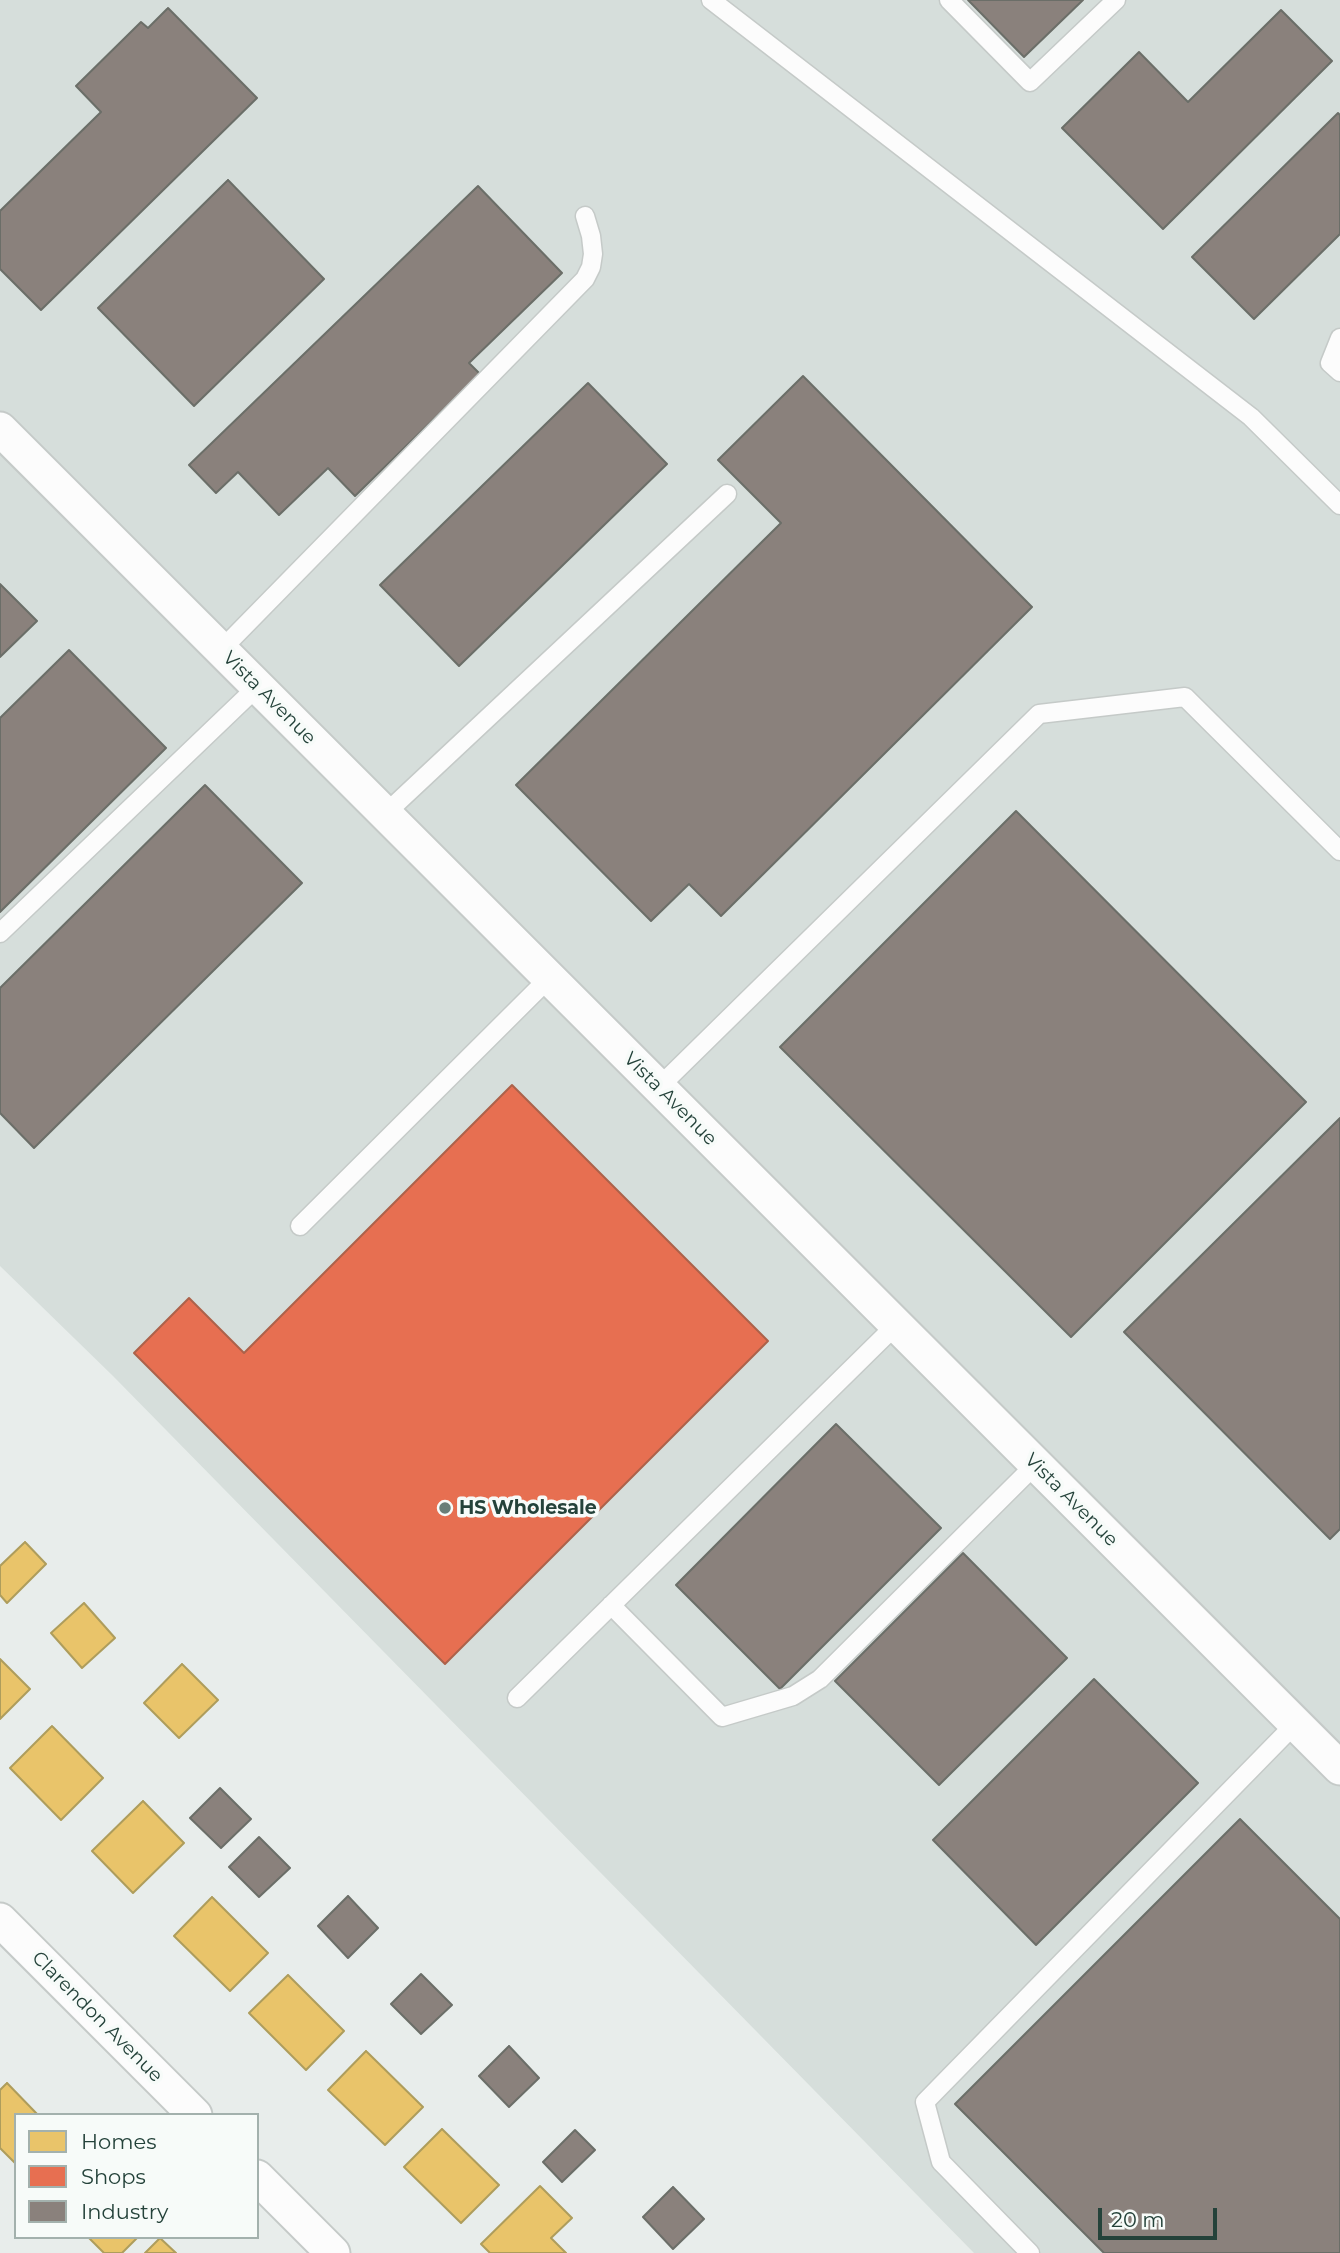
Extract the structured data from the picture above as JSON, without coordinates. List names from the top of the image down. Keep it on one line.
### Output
{"streets":{"street":["Vista Avenue","Clarendon Avenue"]},"places":["HS Wholesale"],"legend":["Homes","Shops","Industry"],"scale_bar":"20 m"}
